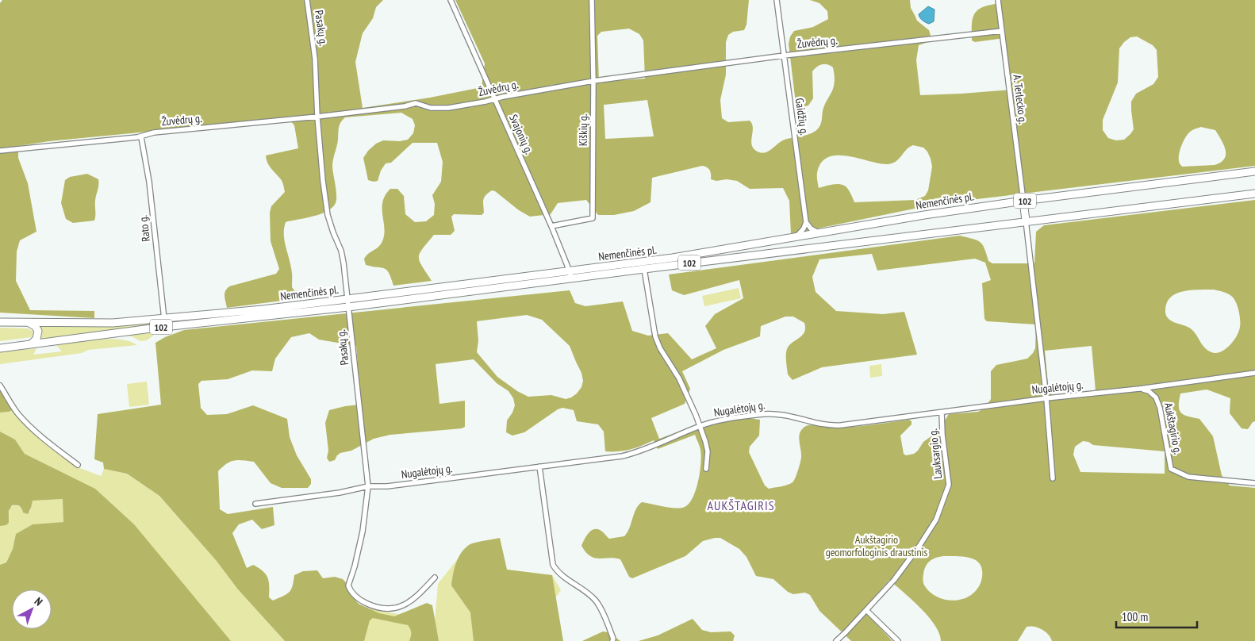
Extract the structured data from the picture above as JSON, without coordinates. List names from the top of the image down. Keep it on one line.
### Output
{"streets":{"main road":["Nemenčinės pl.","102"],"street":["Pasakų g.","Žuvėdrų g.","A. Terlecko g.","Gaidžių g.","Kiškių g.","Svajonių g.","Rato g.","Nugalėtojų g.","Aukštagirio g.","Lauksargio g."]},"crossings":[["Pasakų g.","Žuvėdrų g."],["Pasakų g.","Nemenčinės pl."],["Pasakų g.","Nugalėtojų g."],["Žuvėdrų g.","A. Terlecko g."],["Žuvėdrų g.","Gaidžių g."],["Žuvėdrų g.","Kiškių g."],["Žuvėdrų g.","Svajonių g."],["Žuvėdrų g.","Rato g."],["A. Terlecko g.","Nemenčinės pl."],["Kiškių g.","Svajonių g."],["Svajonių g.","Nemenčinės pl."],["Nemenčinės pl.","Rato g."],["Nugalėtojų g.","Aukštagirio g."],["Nugalėtojų g.","Lauksargio g."]],"districts":["AUKŠTAGIRIS"],"parks":["Aukštagirio geomorfologinis draustinis"],"scale_bar":"100 m","north":"top right"}
